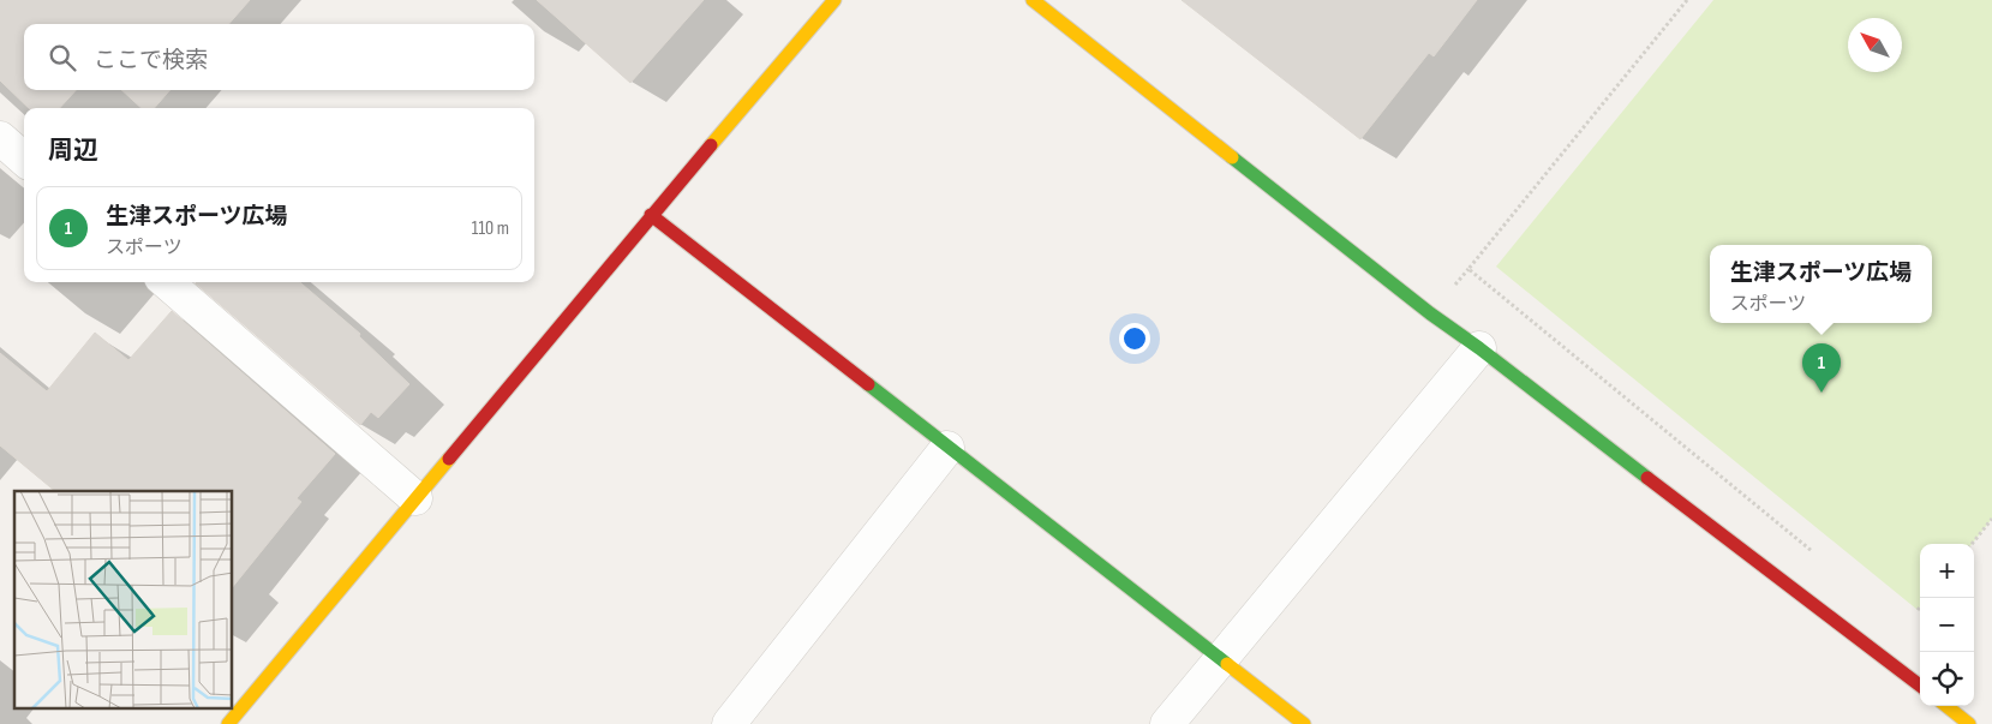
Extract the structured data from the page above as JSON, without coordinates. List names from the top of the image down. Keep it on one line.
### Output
{"north":"top left","page":{"search":"ここで検索","heading":"周辺","list":[{"mark":"1","name":"生津スポーツ広場","note":"スポーツ","value":"110 m"}],"popup":["生津スポーツ広場","スポーツ"],"pins":"1","map_buttons":["+","−"]}}
